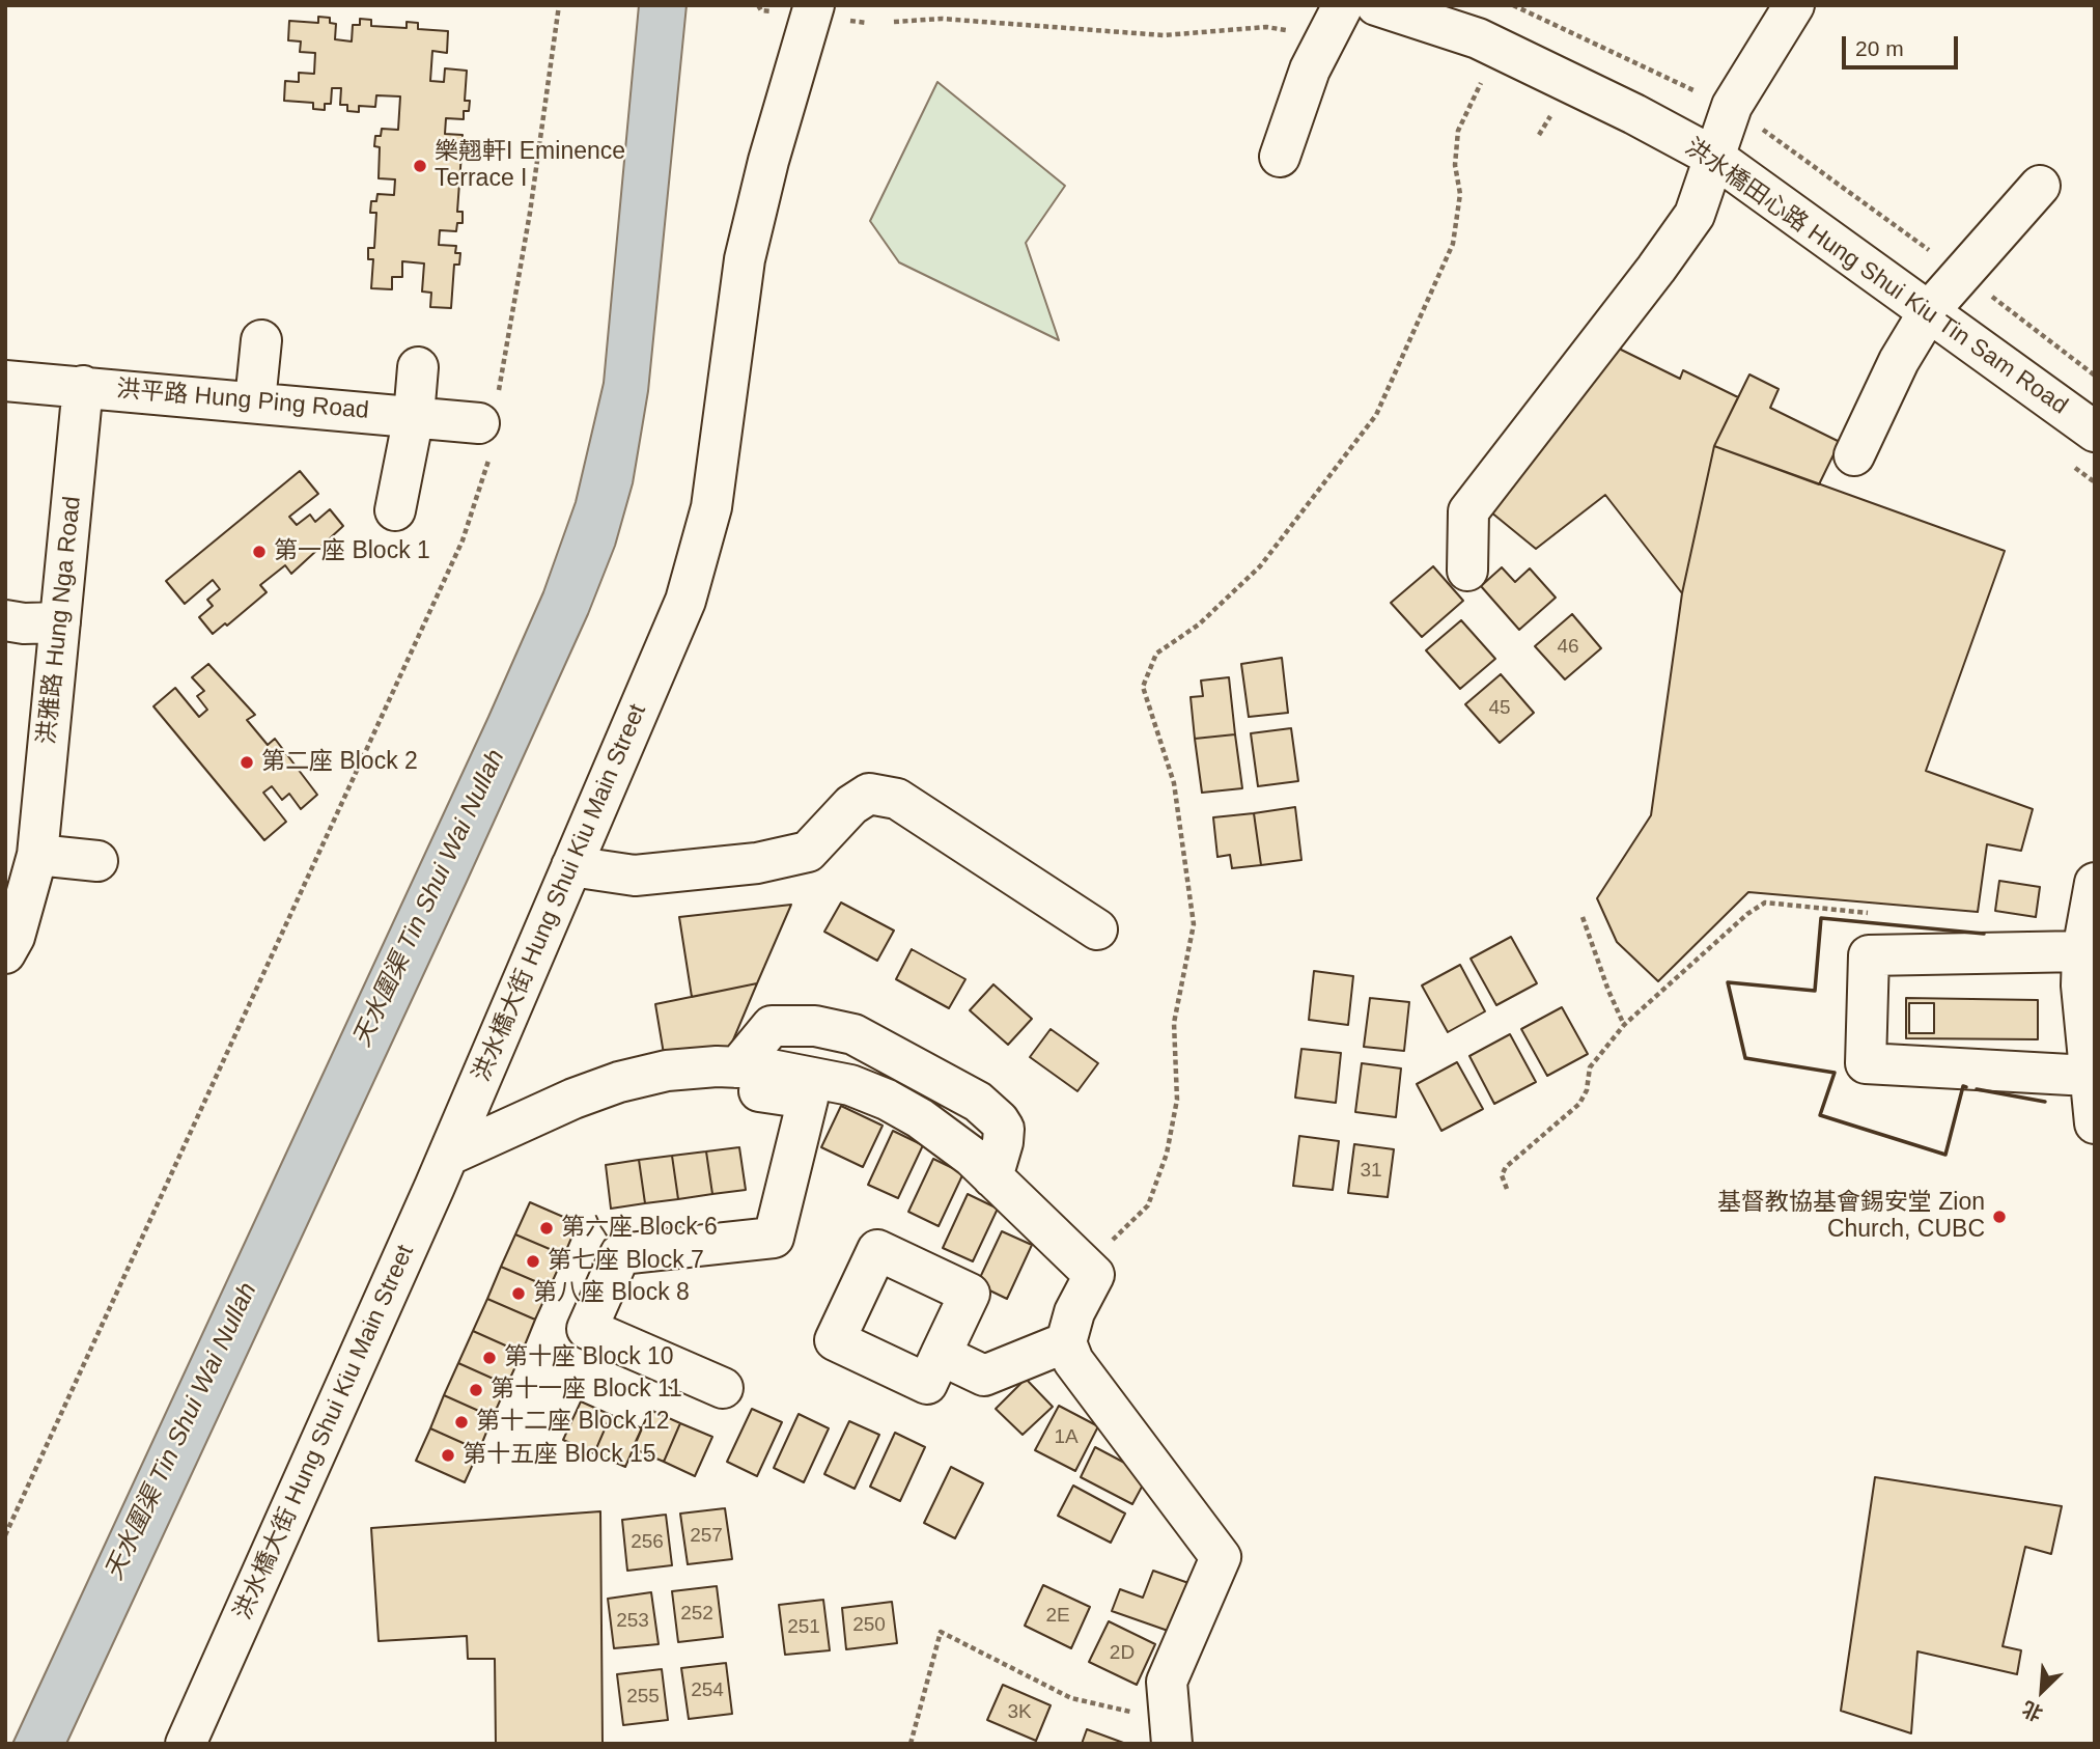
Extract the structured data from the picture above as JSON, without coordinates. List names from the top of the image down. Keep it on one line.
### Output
{"streets":{"street":["洪水橋田心路 Hung Shui Kiu Tin Sam Road","洪平路 Hung Ping Road","洪雅路 Hung Nga Road","洪水橋大街 Hung Shui Kiu Main Street"]},"crossings":[["洪平路 Hung Ping Road","洪雅路 Hung Nga Road"]],"water":["天水圍渠 Tin Shui Wai Nullah"],"places":["樂翹軒I Eminence Terrace I","第一座 Block 1","第二座 Block 2","基督教協基會錫安堂 Zion Church, CUBC","第六座 Block 6","第七座 Block 7","第八座 Block 8","第十座 Block 10","第十一座 Block 11","第十二座 Block 12","第十五座 Block 15"],"house_numbers":["46","45","31","1A","257","256","252","2E","253","250","251","2D","254","255","3K"],"scale_bar":"20 m","north":"bottom left"}
